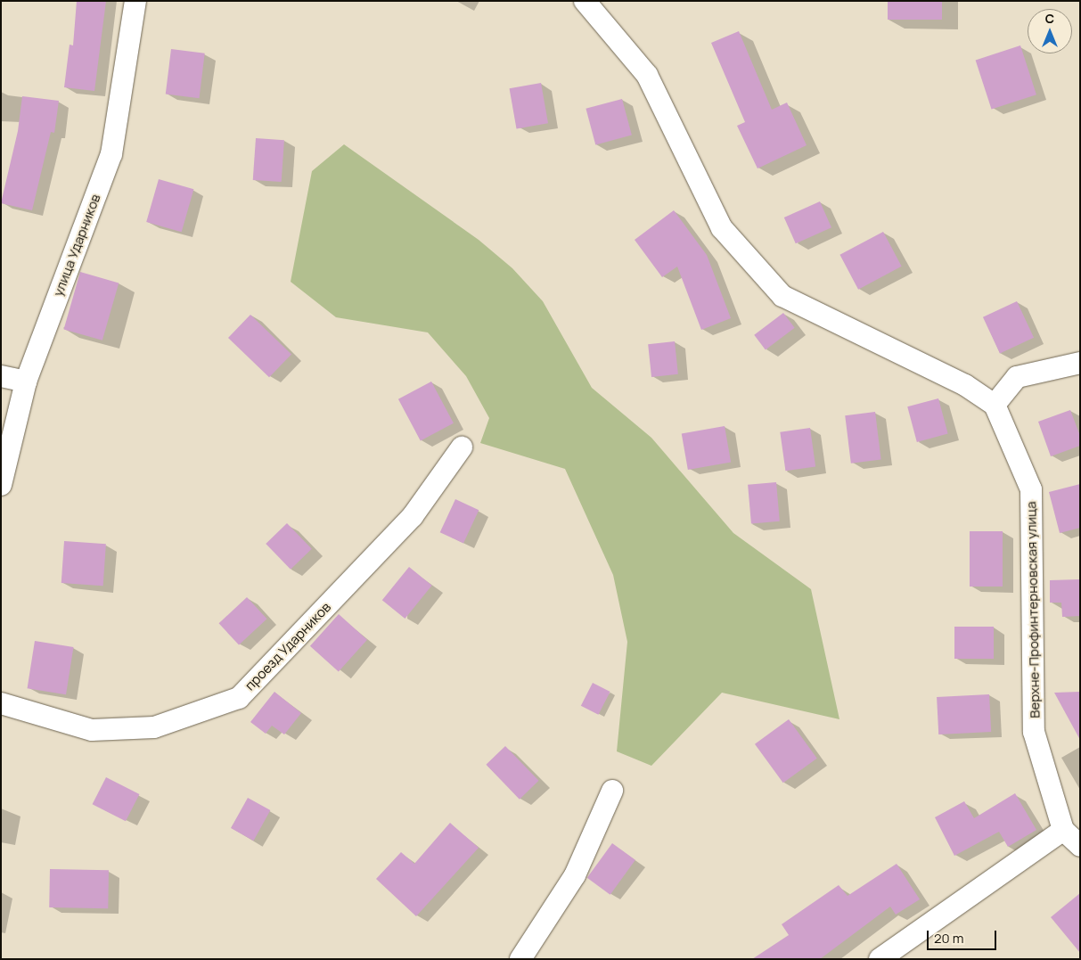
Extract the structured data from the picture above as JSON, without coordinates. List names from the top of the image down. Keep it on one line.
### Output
{"streets":{"street":["улица Ударников","Верхне-Профинтерновская улица","проезд Ударников"]},"scale_bar":"20 m","north":"top"}
